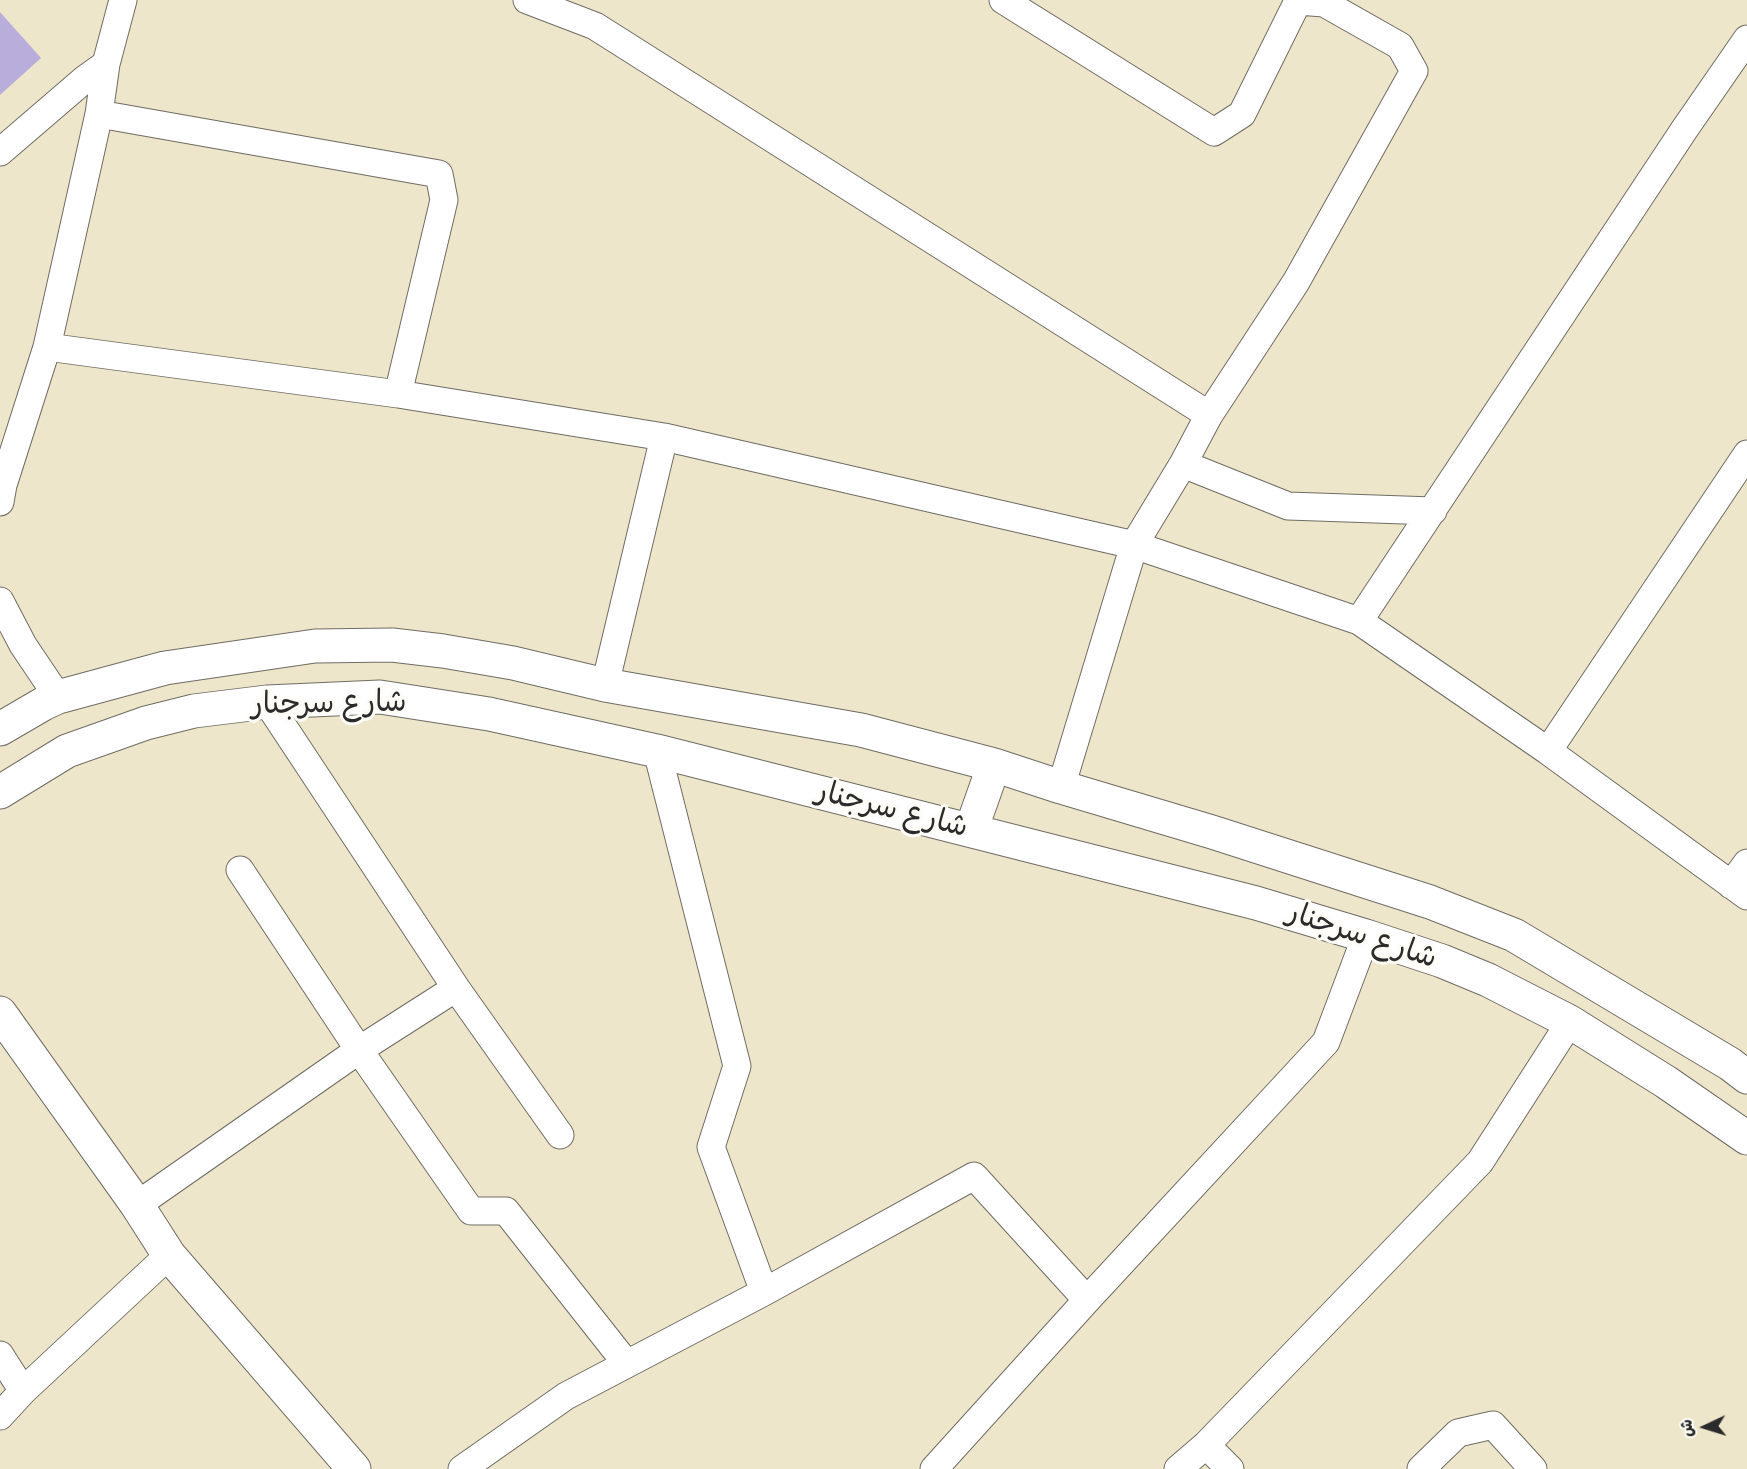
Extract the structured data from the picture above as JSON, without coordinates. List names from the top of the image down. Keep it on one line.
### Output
{"streets":{"street":["شارع سرجنار"]},"north":"left"}
